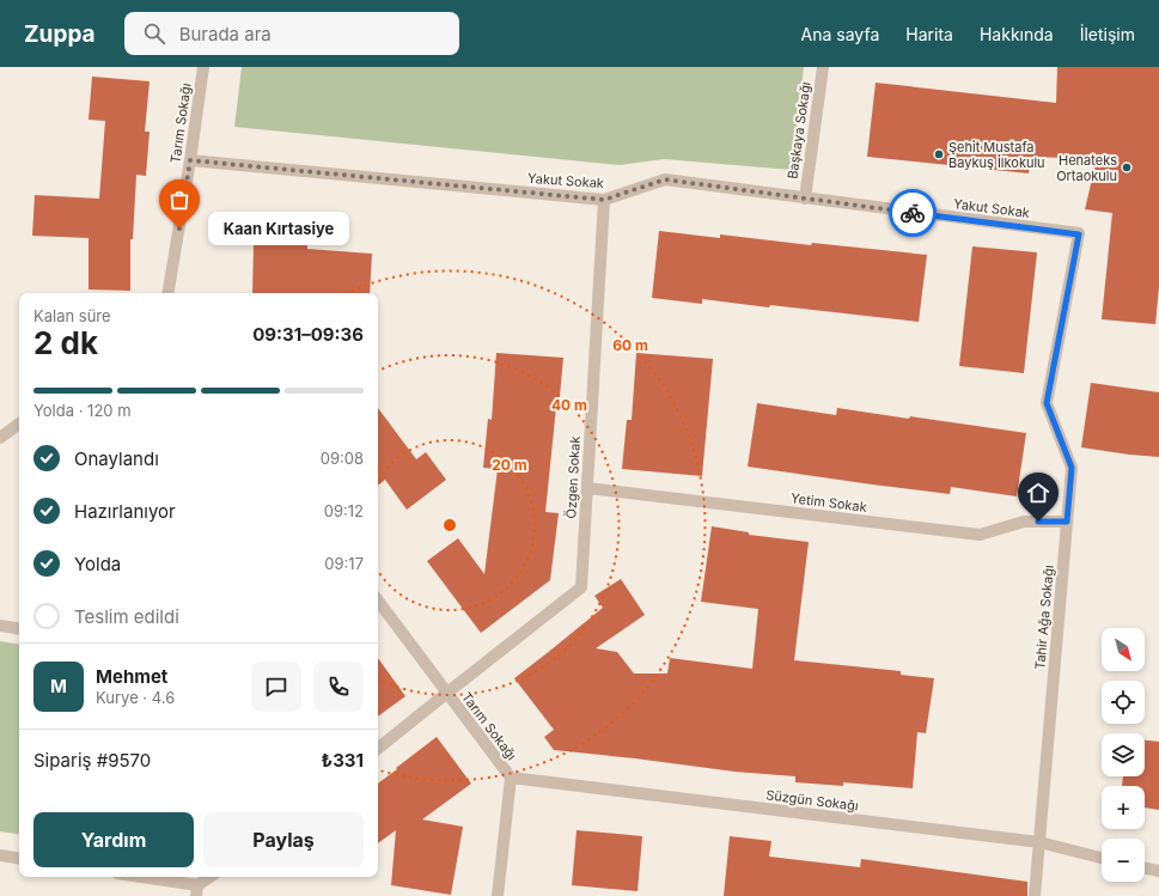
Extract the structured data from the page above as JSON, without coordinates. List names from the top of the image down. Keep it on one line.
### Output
{"streets":{"street":["Tarım Sokağı","Başkaya Sokağı","Yakut Sokak","Özgen Sokak","Yetim Sokak","Tahir Ağa Sokağı","Süzgün Sokağı"]},"crossings":[["Tarım Sokağı","Yakut Sokak"],["Tarım Sokağı","Özgen Sokak"],["Tarım Sokağı","Süzgün Sokağı"],["Başkaya Sokağı","Yakut Sokak"],["Yakut Sokak","Özgen Sokak"],["Yakut Sokak","Tahir Ağa Sokağı"],["Özgen Sokak","Yetim Sokak"],["Yetim Sokak","Tahir Ağa Sokağı"],["Tahir Ağa Sokağı","Süzgün Sokağı"]],"places":["Şehit Mustafa Baykuş İlkokulu","Henateks Ortaokulu","Kaan Kırtasiye"],"north":"bottom right","page":{"header":"Zuppa","search":"Burada ara","nav":["Ana sayfa","Harita","Hakkında","İletişim"],"bubble":"Kaan Kırtasiye","heading":["2 dk","Kalan süre","09:31–09:36"],"panel":["Mehmet","Kurye · 4.6","Sipariş #9570","₺331"],"bar":"Yolda · 120 m","list":[["Onaylandı","09:08"],["Hazırlanıyor","09:12"],["Yolda","09:17"],"Teslim edildi"],"map_buttons":["+","−"],"round":"M","buttons":["Yardım","Paylaş"]},"rings":["60 m","40 m","20 m"]}
